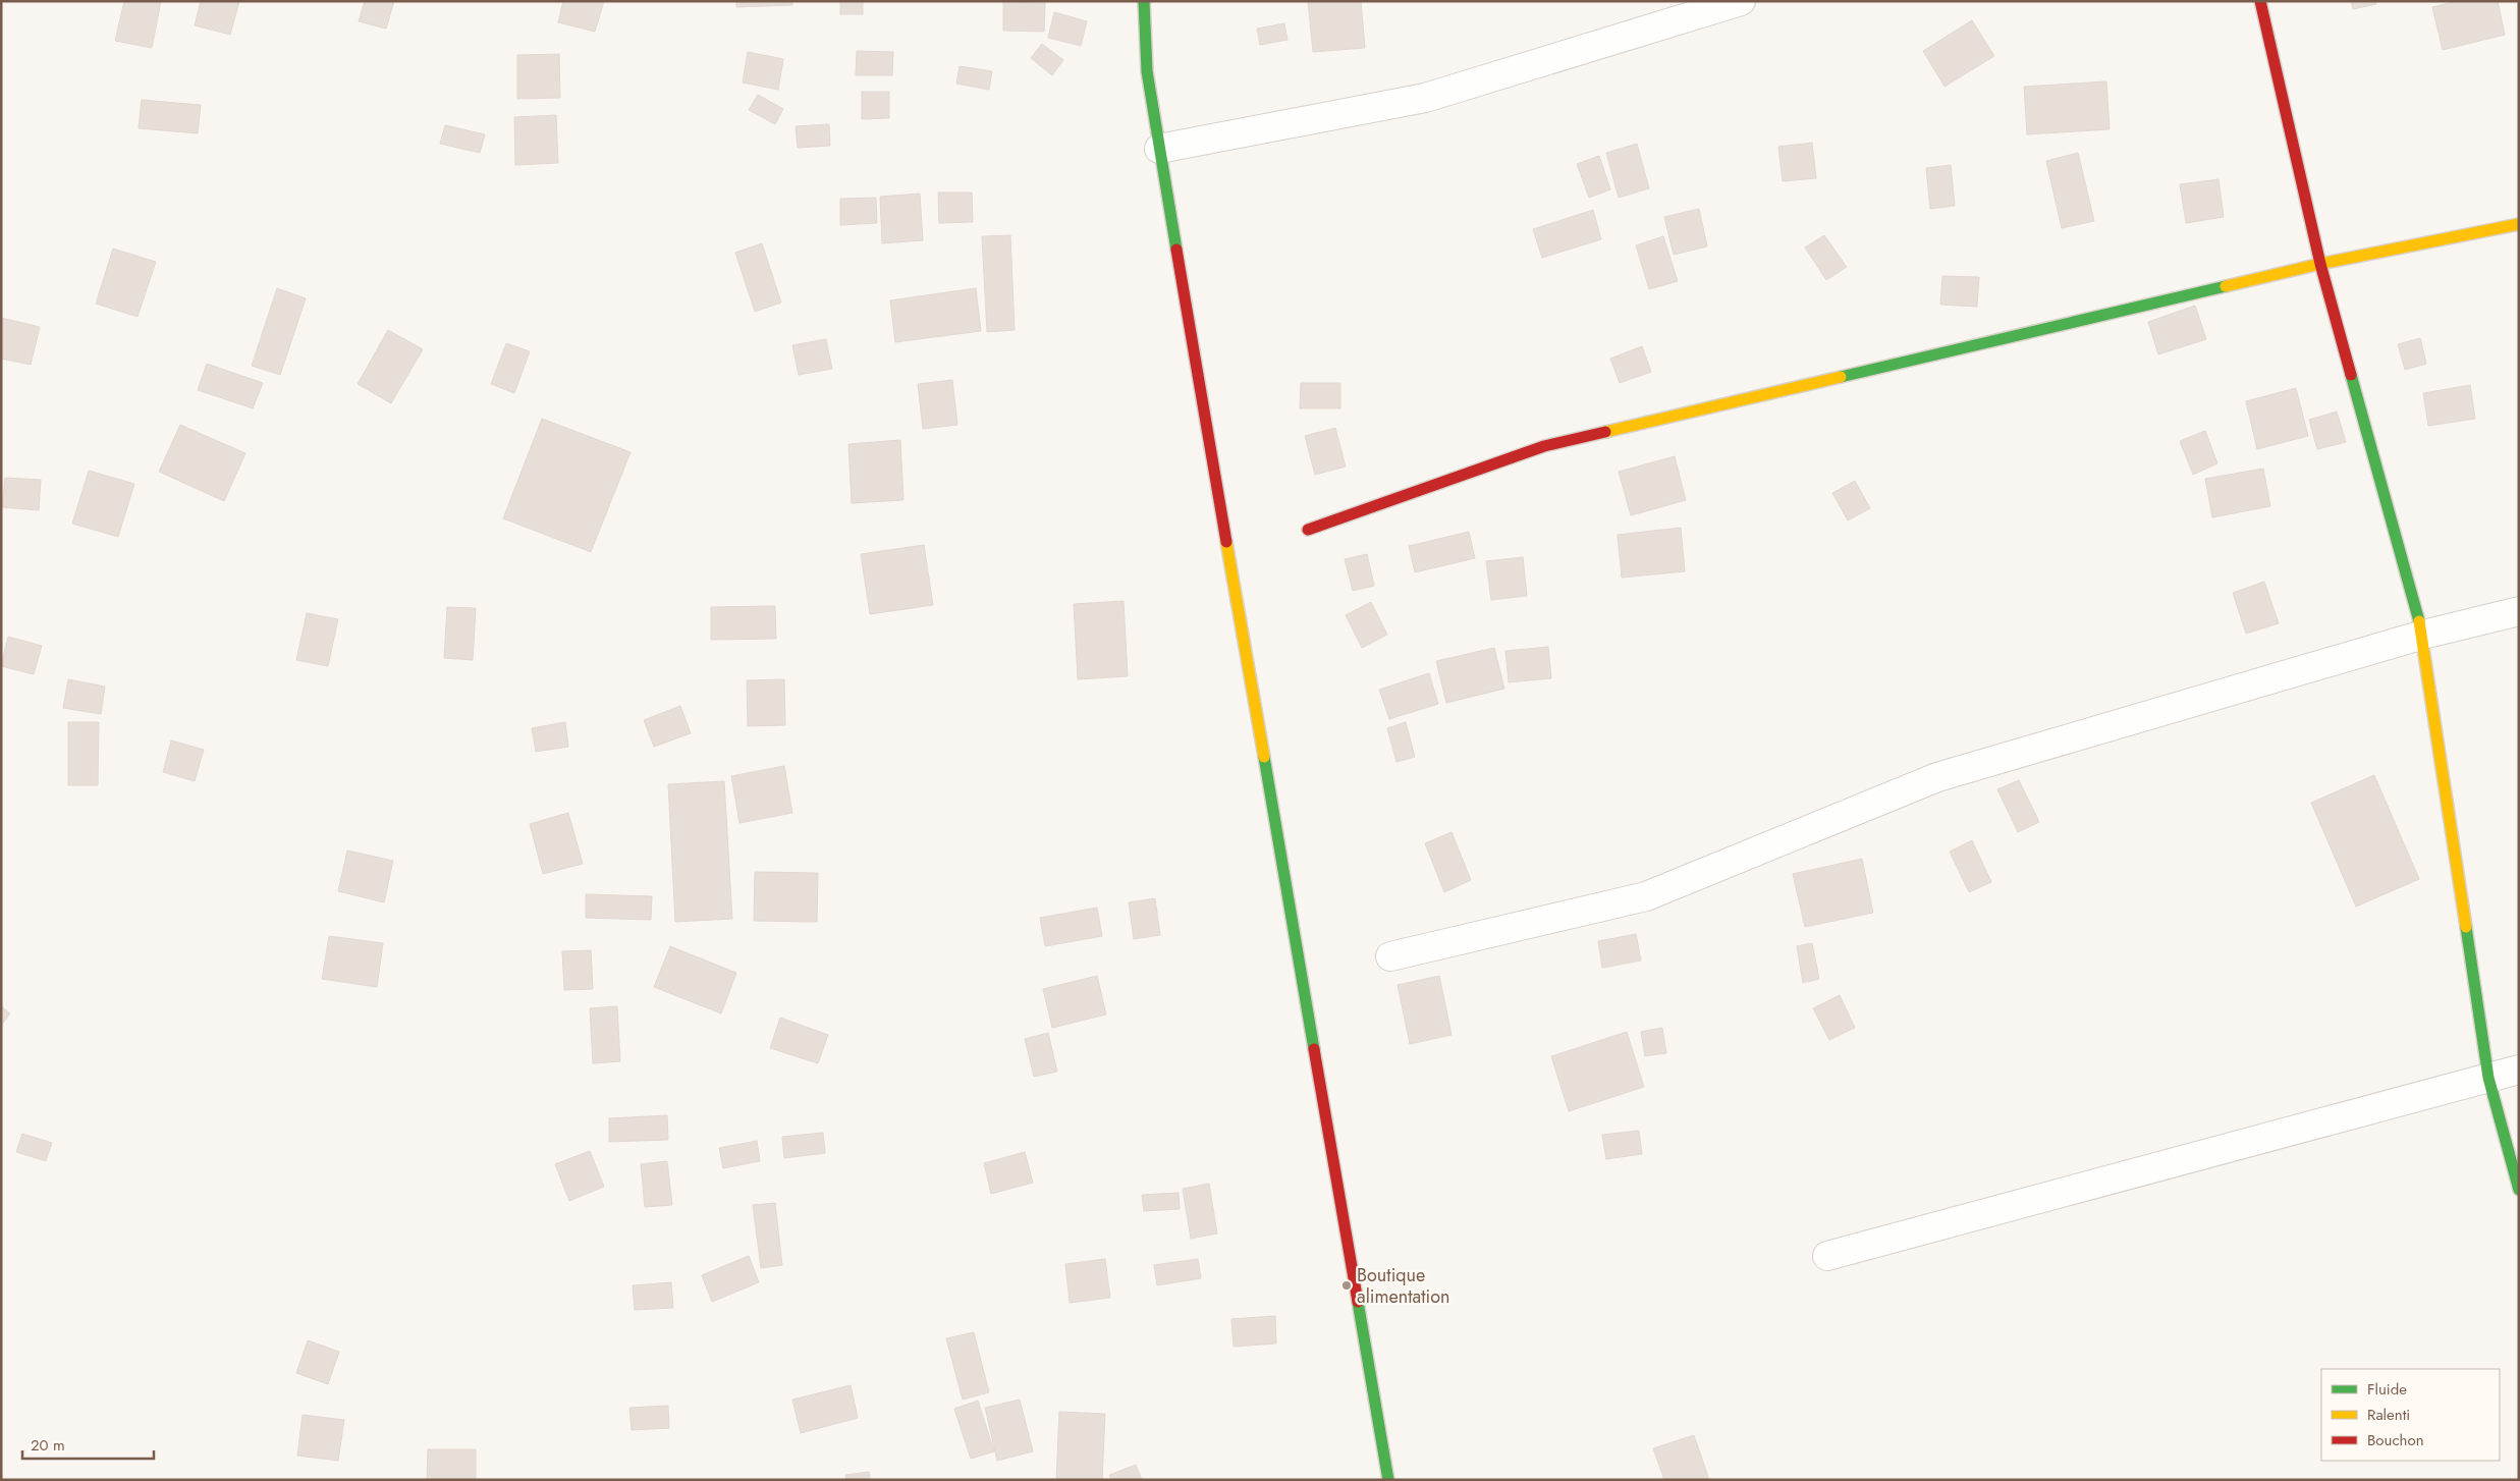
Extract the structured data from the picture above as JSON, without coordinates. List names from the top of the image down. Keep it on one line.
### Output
{"places":["Boutique alimentation"],"legend":["Fluide","Ralenti","Bouchon"],"scale_bar":"20 m"}
